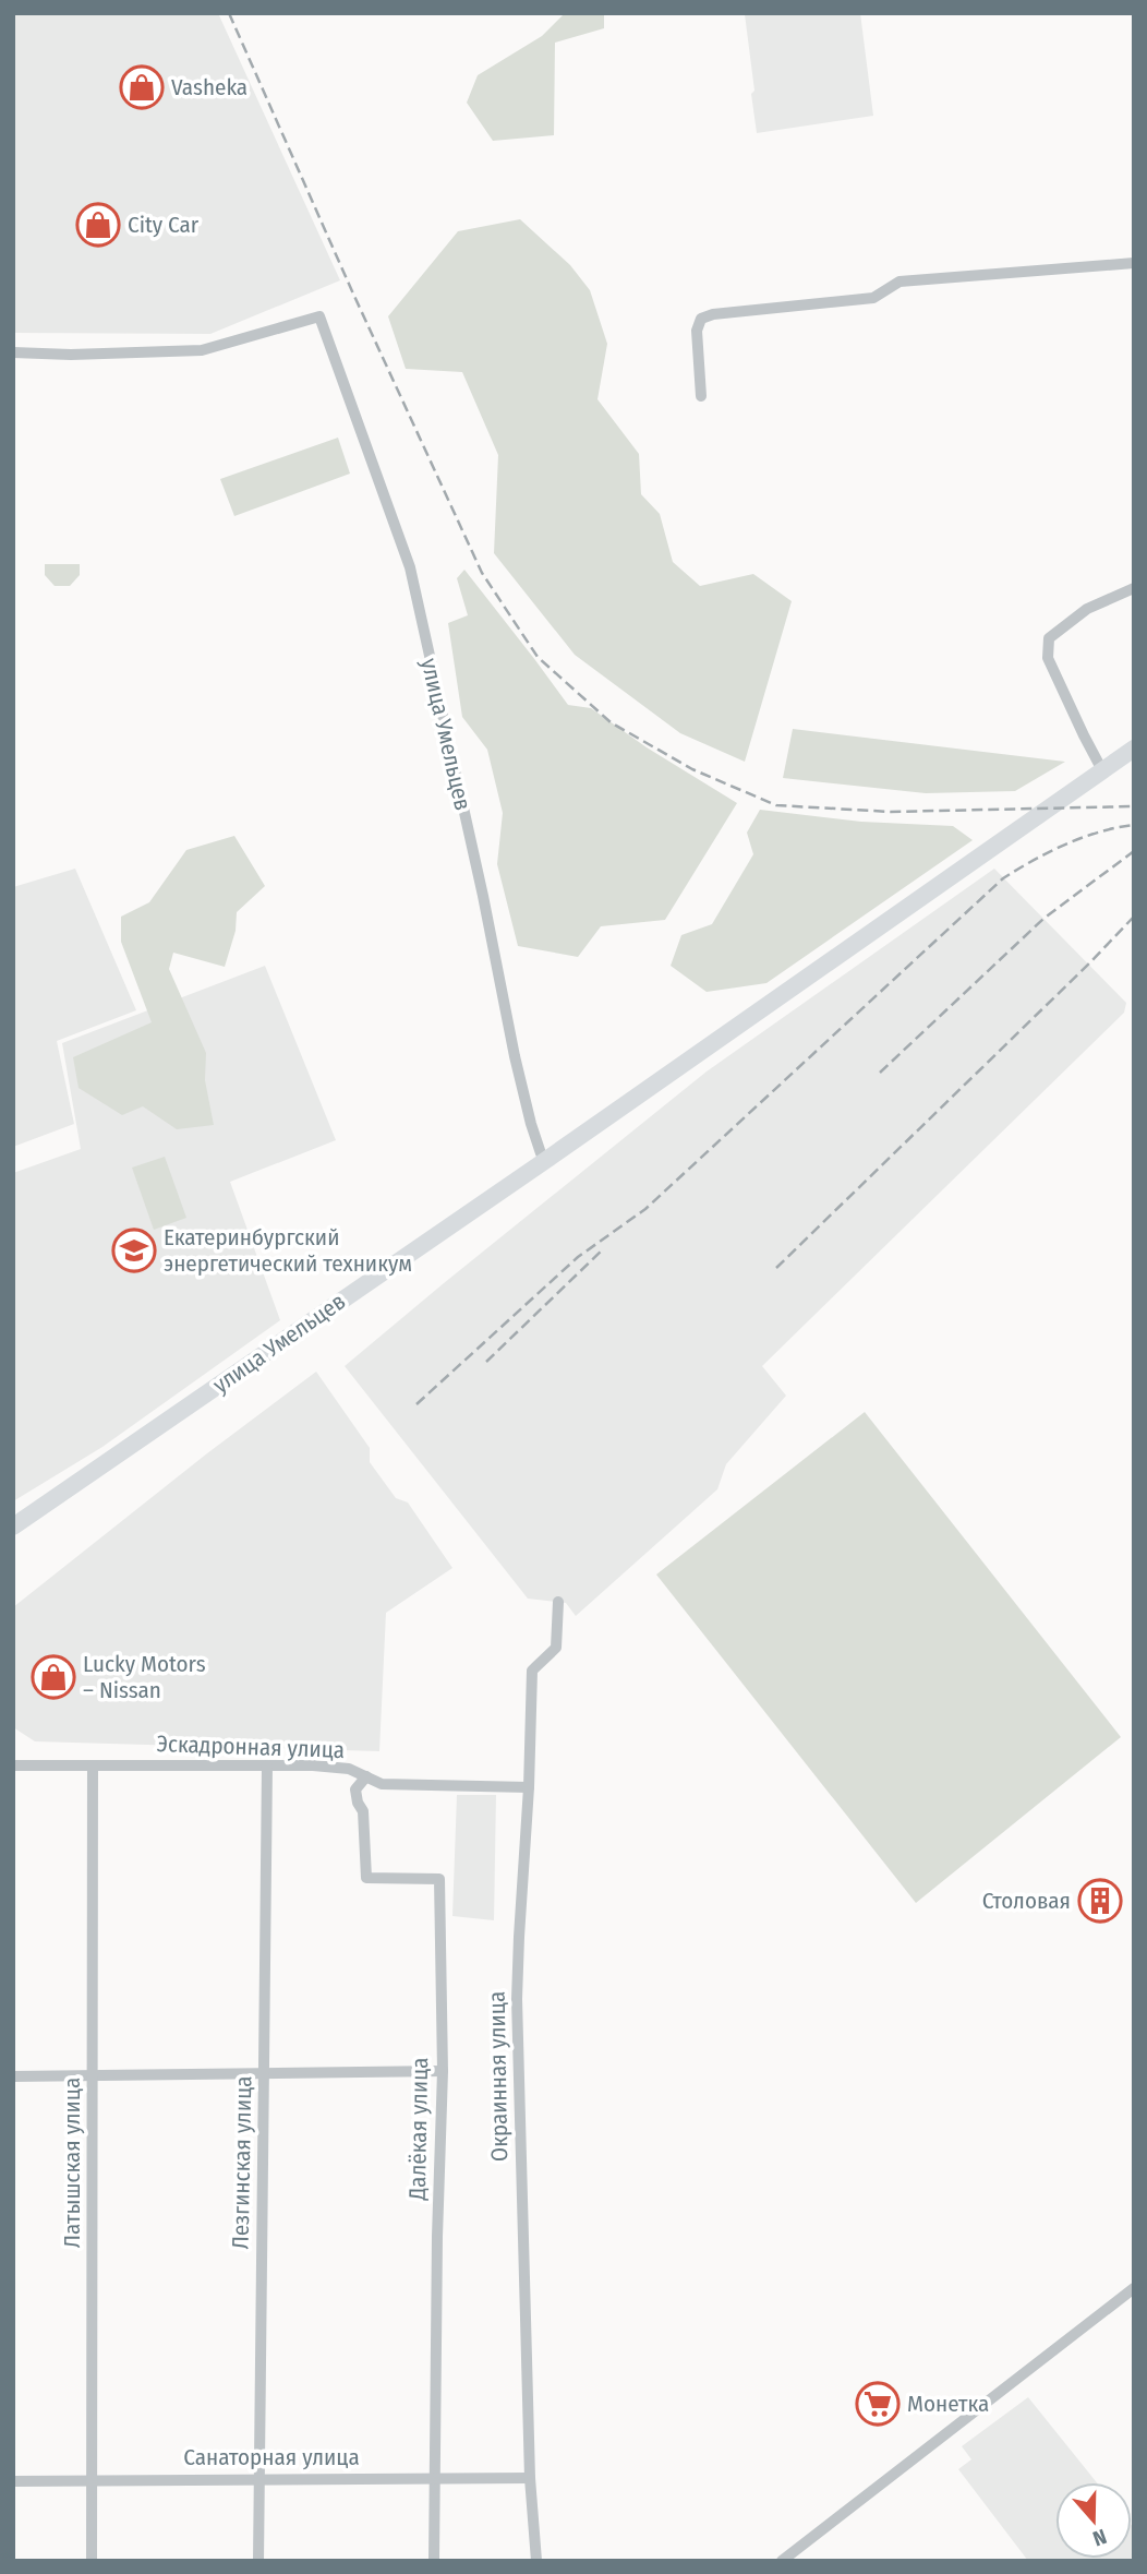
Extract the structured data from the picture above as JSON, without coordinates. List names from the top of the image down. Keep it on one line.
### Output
{"streets":{"street":["улица Умельцев","Эскадронная улица","Окраинная улица","Далёкая улица","Латышская улица","Лезгинская улица","Санаторная улица"]},"crossings":[["Эскадронная улица","Окраинная улица"],["Эскадронная улица","Далёкая улица"],["Эскадронная улица","Латышская улица"],["Эскадронная улица","Лезгинская улица"],["Окраинная улица","Санаторная улица"],["Далёкая улица","Санаторная улица"],["Латышская улица","Санаторная улица"],["Лезгинская улица","Санаторная улица"]],"places":{"shop":["Vasheka","City Car","Lucky Motors – Nissan"],"school or university":["Екатеринбургский энергетический техникум"],"building":["Столовая"],"supermarket":["Монетка"]},"north":"bottom"}
